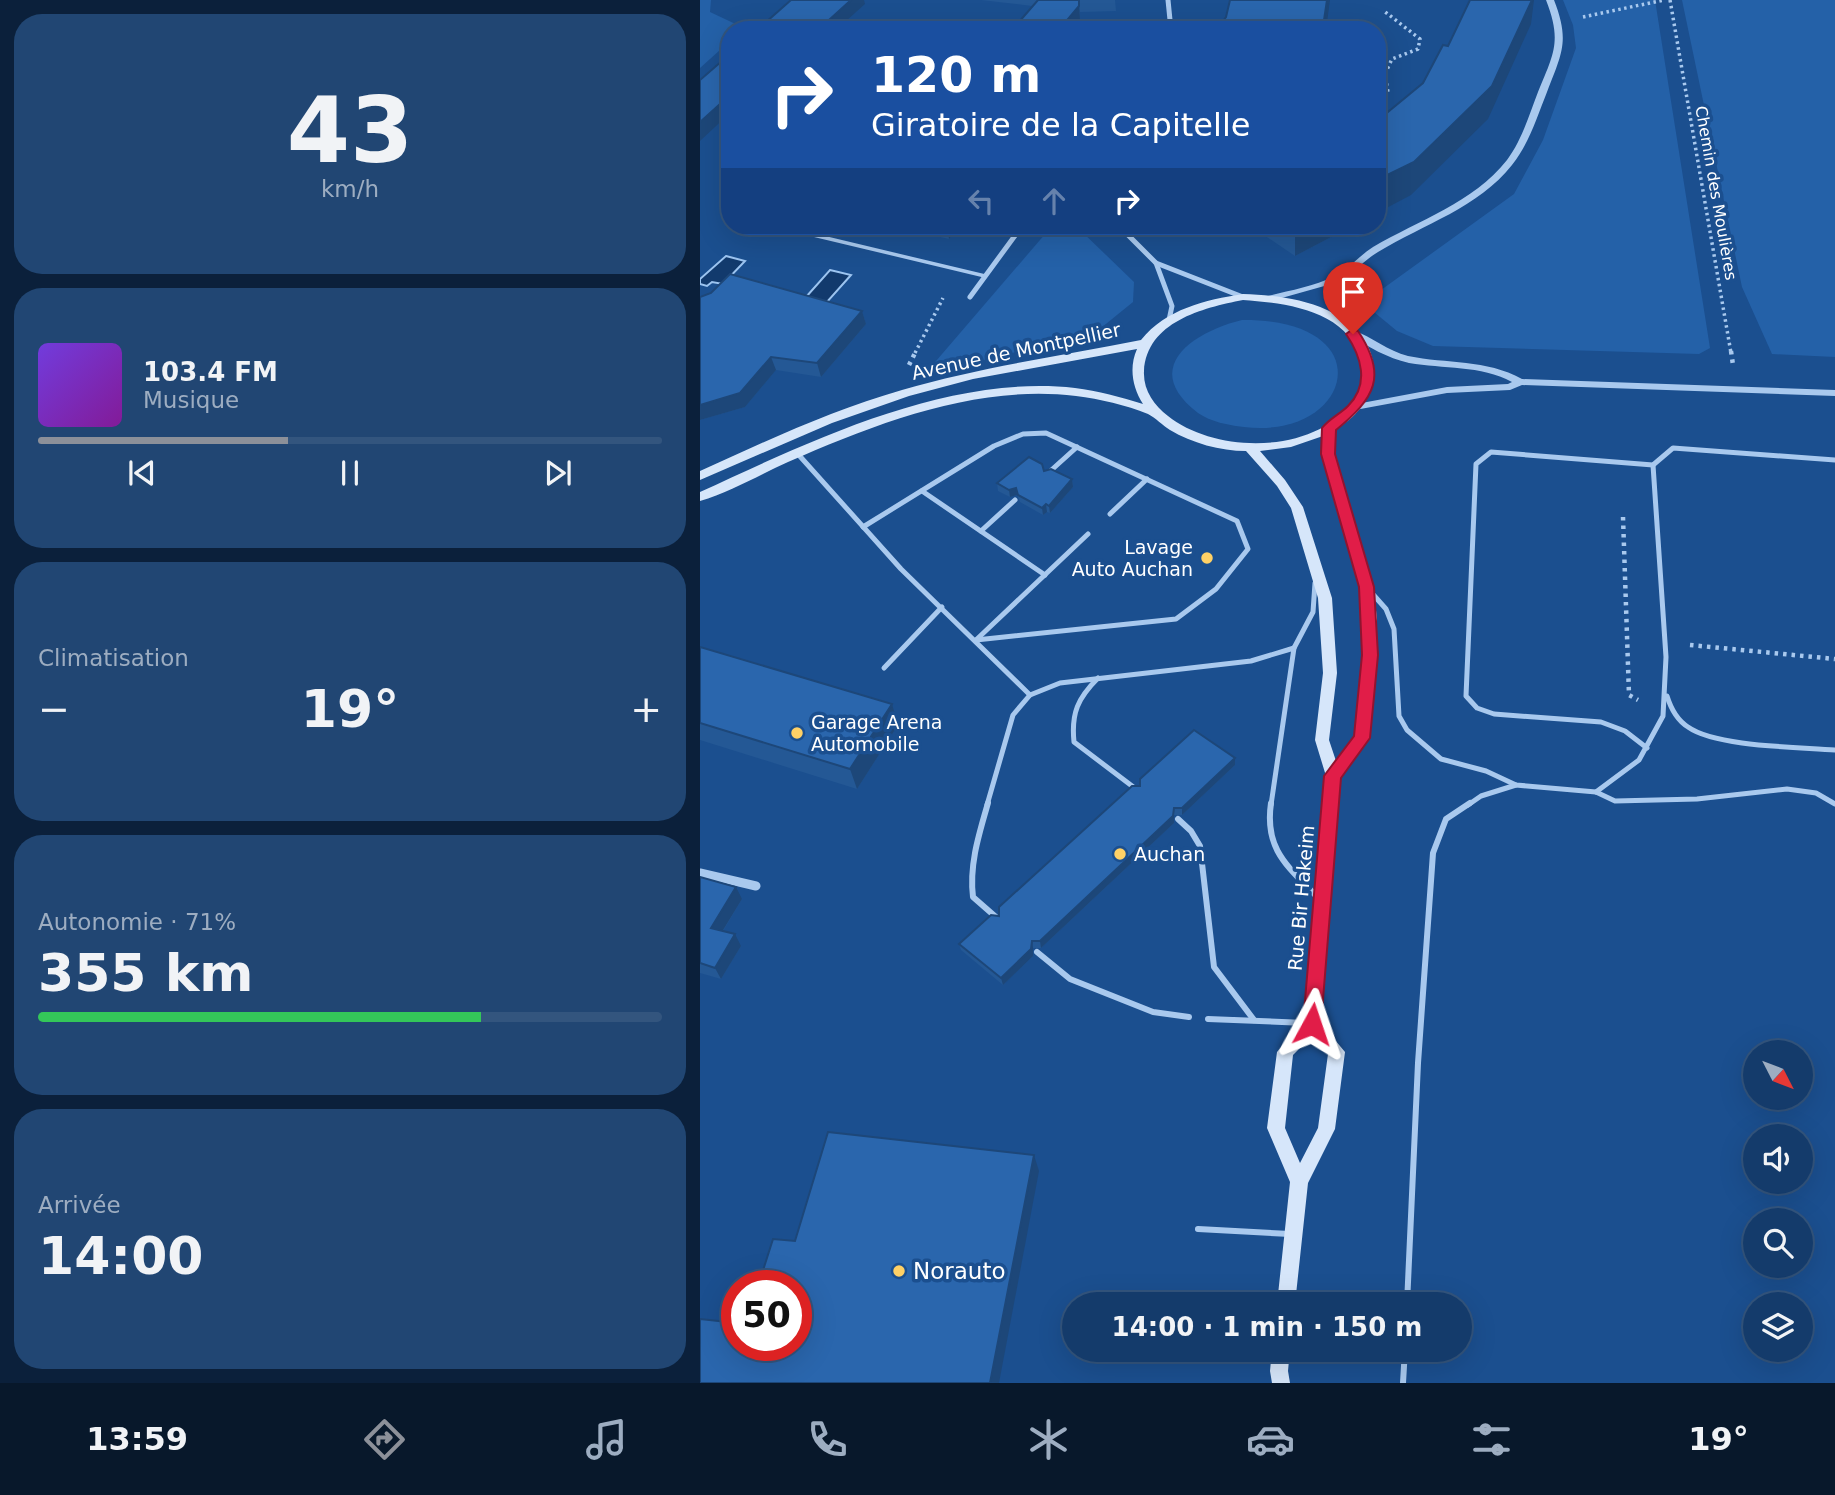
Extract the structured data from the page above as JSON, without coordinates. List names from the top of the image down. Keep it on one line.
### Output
{"streets":{"main road":["Avenue de Montpellier","Rue Bir Hakeim"],"path":["Chemin des Moulières"]},"crossings":[["Avenue de Montpellier","Rue Bir Hakeim"]],"places":["Lavage Auto Auchan","Garage Arena Automobile","Auchan","Norauto"],"north":"bottom right","page":{"tile":[["43","km/h"],"Climatisation",["Autonomie · 71%","355 km"],["Arrivée","14:00"]],"turn":["120 m","Giratoire de la Capitelle"],"song":["103.4 FM","Musique"],"heat":["−","19°","+"],"limit":"50","trip":"14:00 · 1 min · 150 m","tabs":["13:59","19°"]}}
